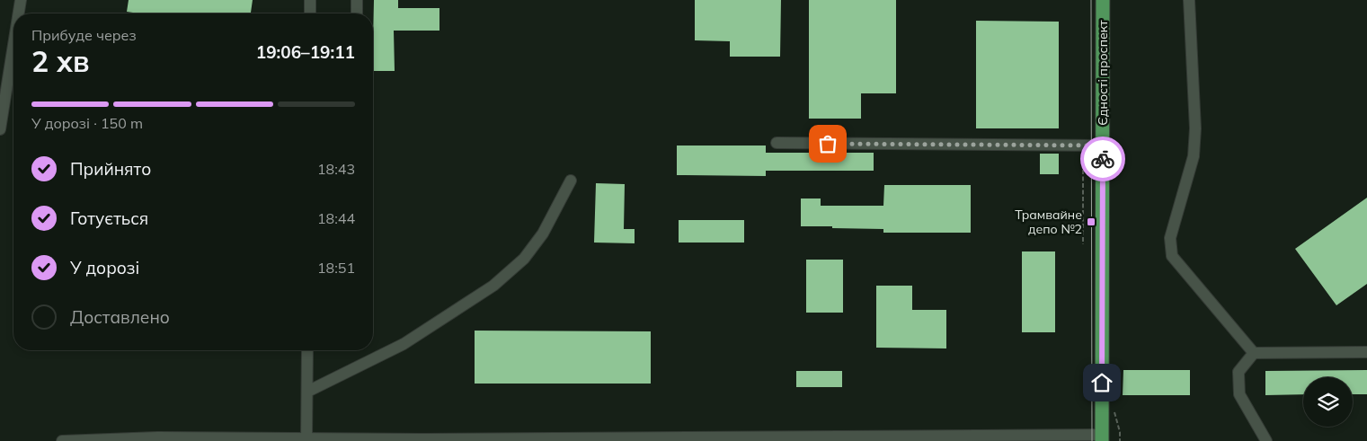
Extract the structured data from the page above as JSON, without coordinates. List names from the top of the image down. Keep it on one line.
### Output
{"streets":{"main road":["Єдності проспект"]},"places":{"transit":["Трамвайне депо №2"]},"page":{"heading":["2 хв","Прибуде через","19:06–19:11"],"bar":"У дорозі · 150 m","list":[["Прийнято","18:43"],["Готується","18:44"],["У дорозі","18:51"],"Доставлено"]}}
